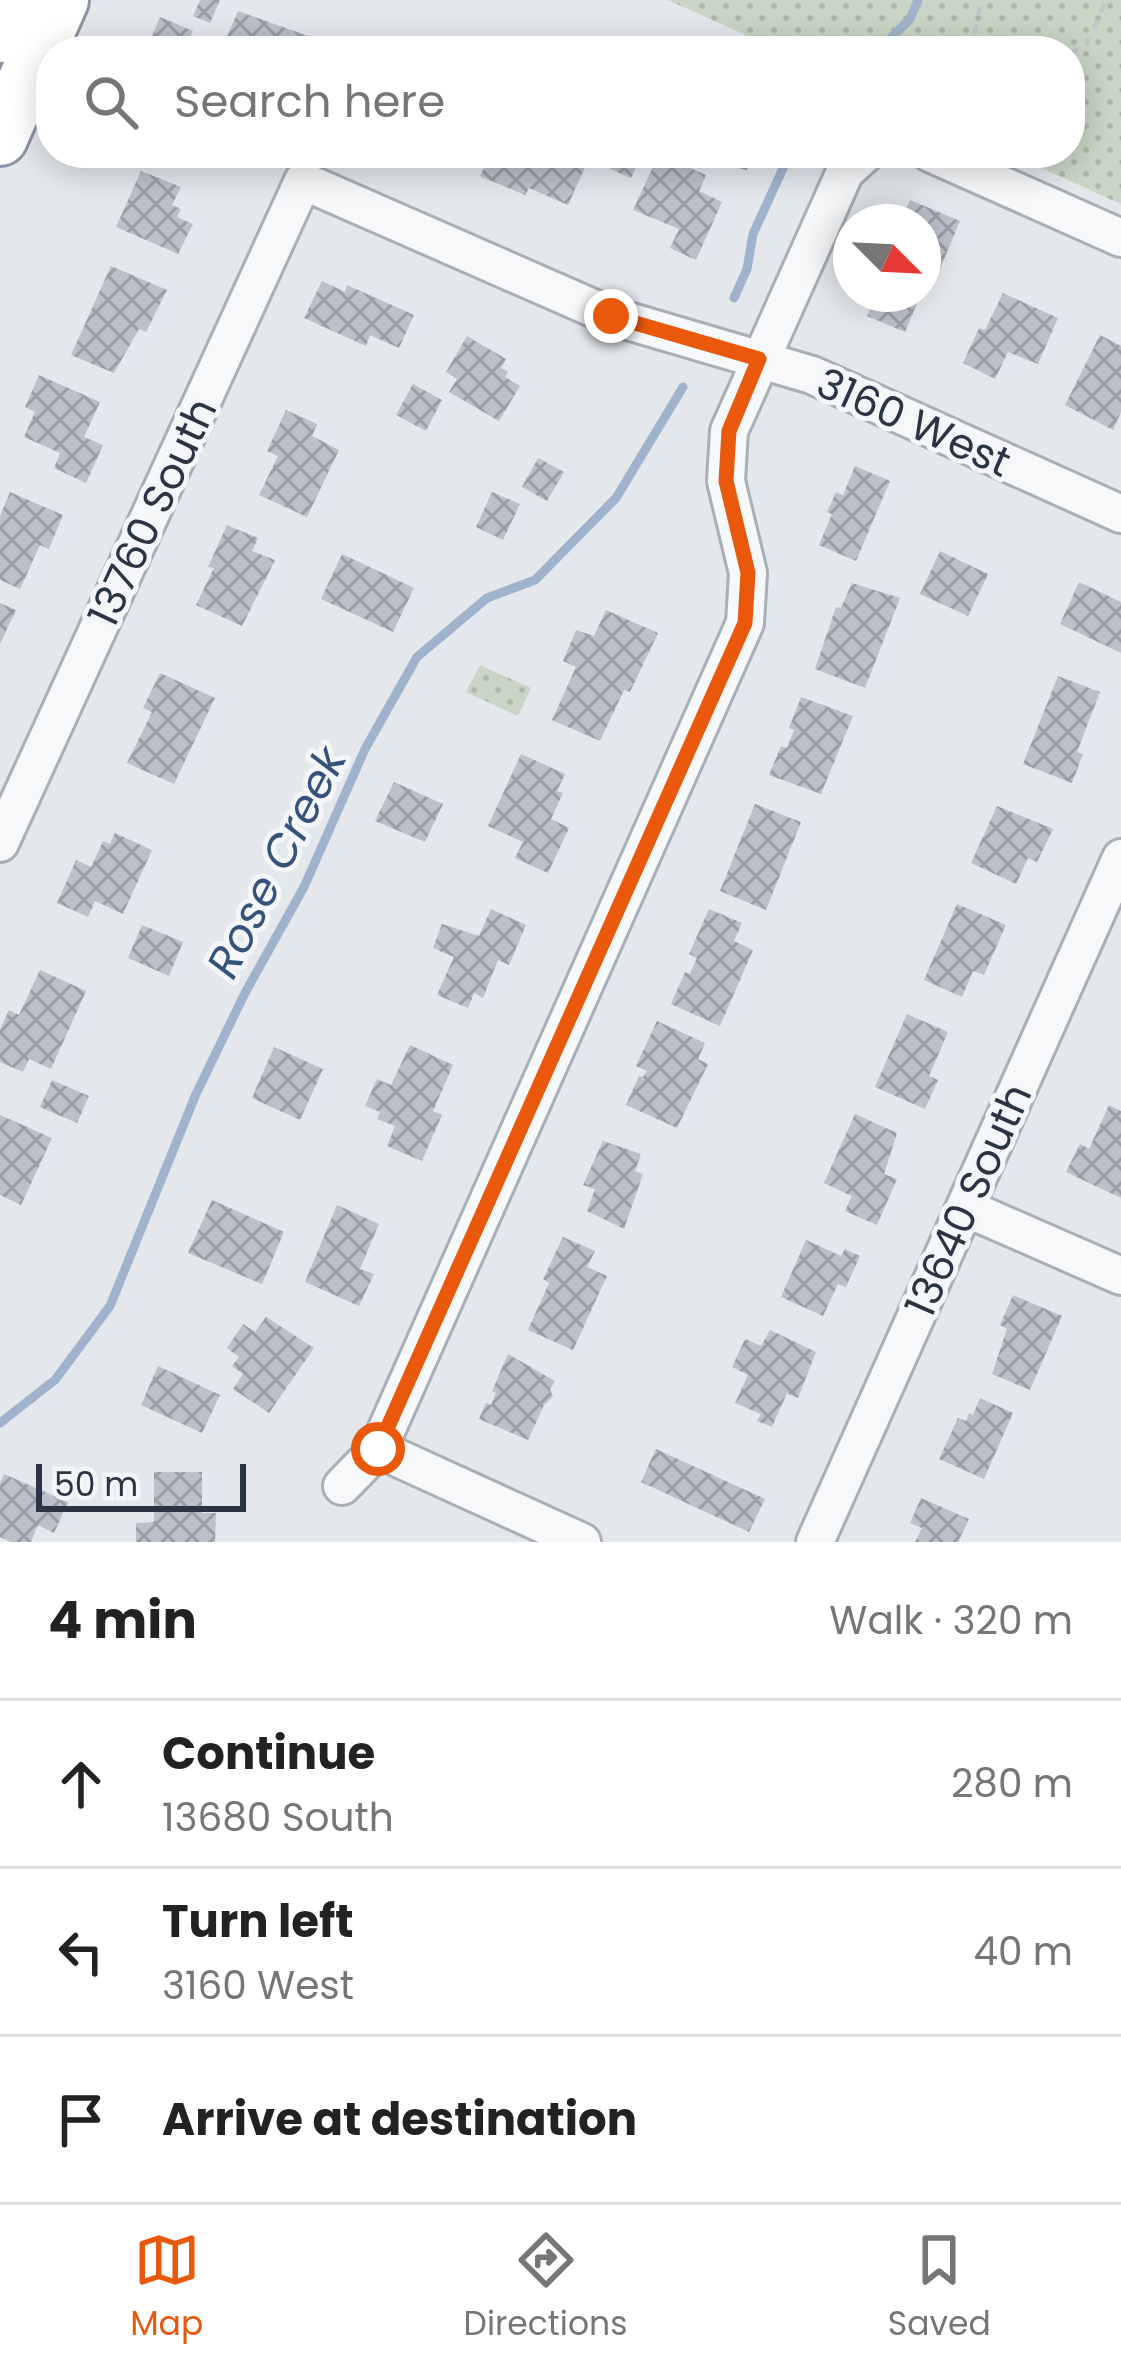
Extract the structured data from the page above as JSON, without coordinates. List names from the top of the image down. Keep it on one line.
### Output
{"streets":{"street":["3160 West","13760 South","13640 South"]},"crossings":[["3160 West","13760 South"]],"water":["Rose Creek"],"scale_bar":"50 m","north":"bottom right","page":{"search":"Search here","scale":"50 m","heading":["4 min","Walk · 320 m"],"list":[["Continue","13680 South","280 m"],["Turn left","3160 West","40 m"],"Arrive at destination"],"nav":["Map","Directions","Saved"]}}
